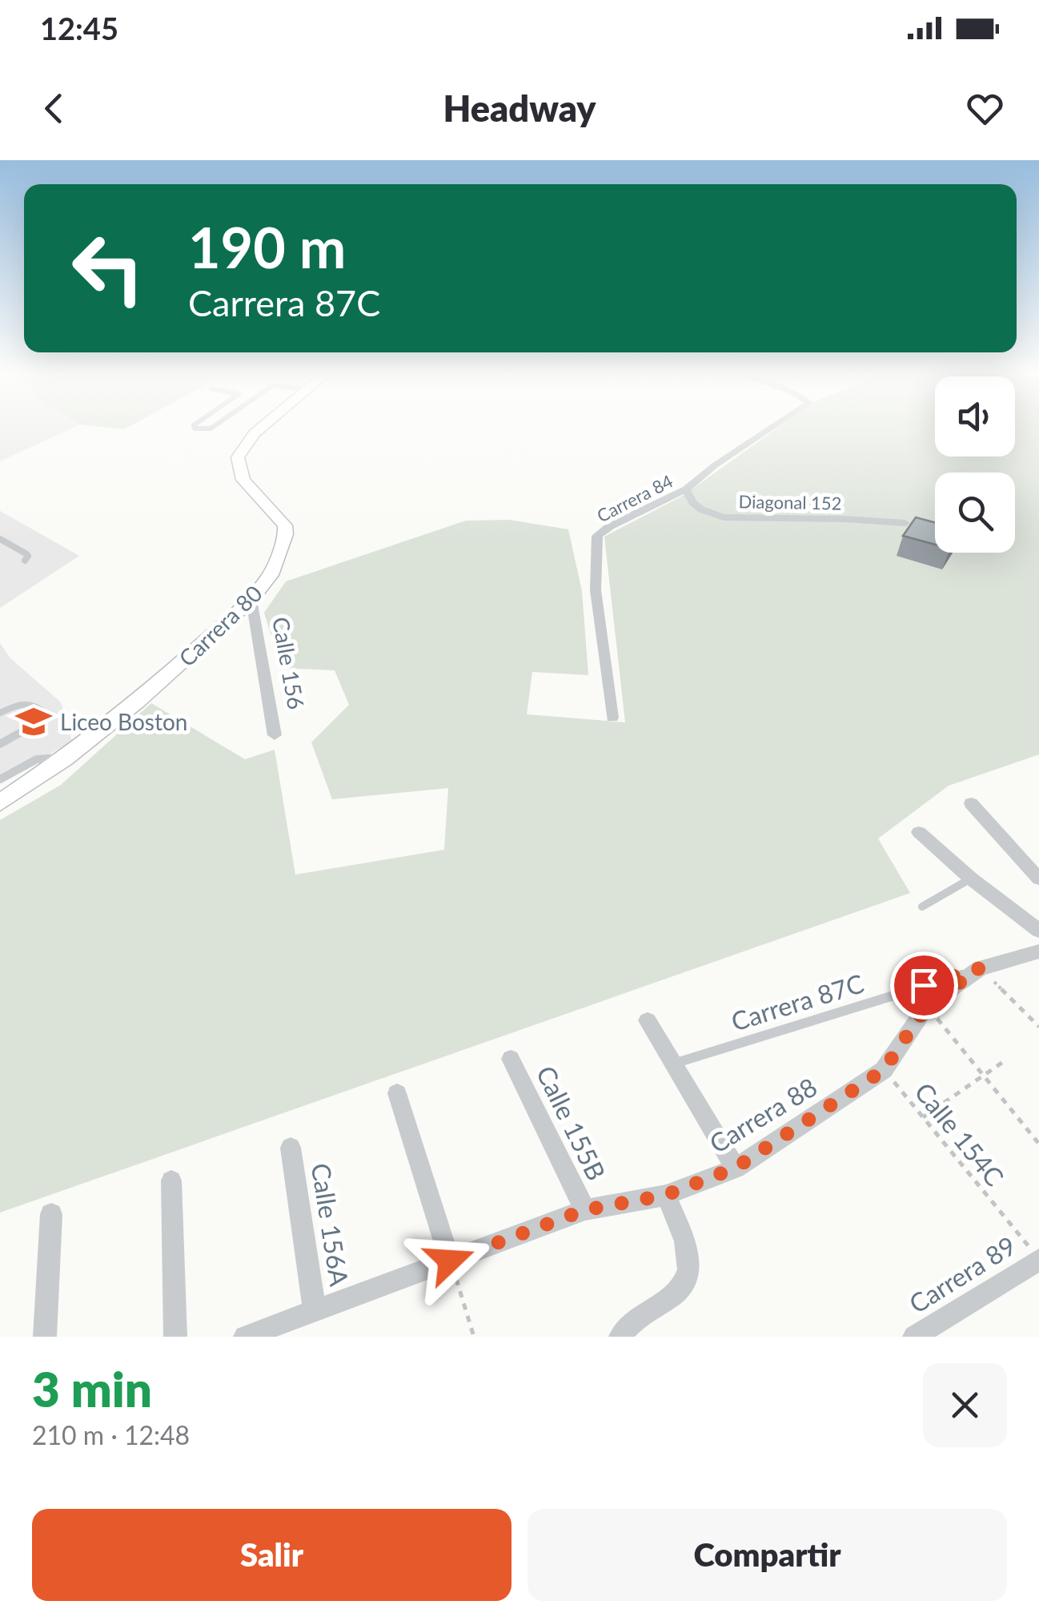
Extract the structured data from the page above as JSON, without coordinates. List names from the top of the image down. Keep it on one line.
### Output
{"streets":{"street":["Carrera 84","Diagonal 152","Carrera 80","Calle 156","Carrera 88","Calle 155B","Calle 156A","Carrera 89"],"lane":["Carrera 87C"],"path":["Calle 154C"]},"crossings":[["Carrera 84","Diagonal 152"],["Carrera 80","Calle 156"],["Carrera 87C","Carrera 88"],["Carrera 88","Calle 155B"],["Carrera 88","Calle 154C"],["Carrera 88","Calle 156A"],["Calle 154C","Carrera 89"]],"places":{"school or university":["Liceo Boston"]},"page":{"status":"12:45","header":"Headway","turn":["190 m","Carrera 87C"],"heading":["3 min","210 m · 12:48"],"buttons":["Salir","Compartir"]}}
